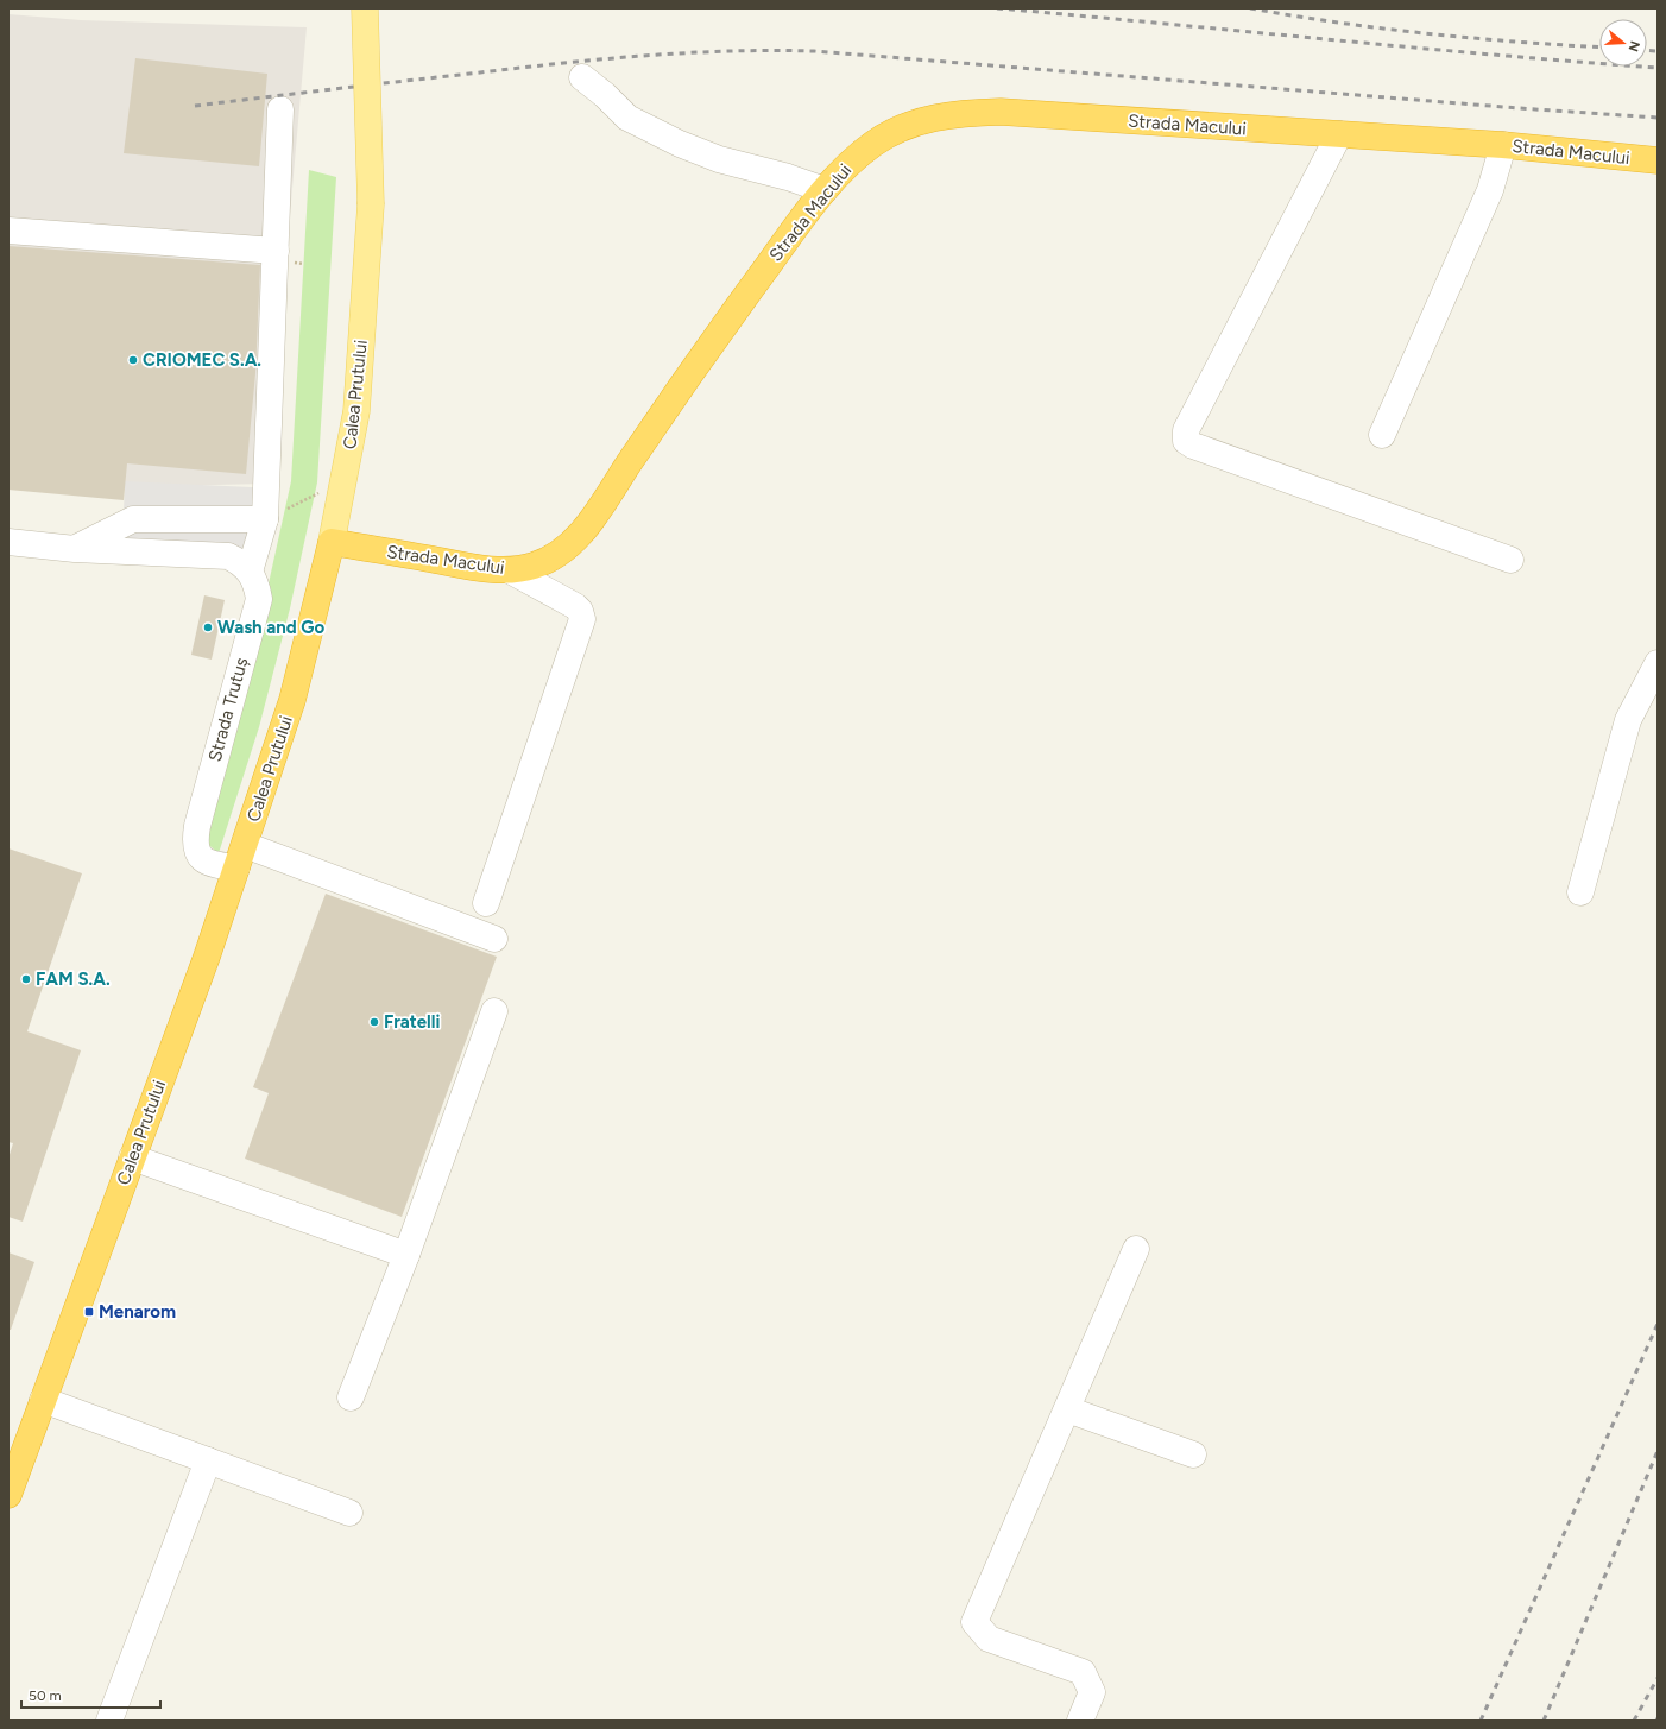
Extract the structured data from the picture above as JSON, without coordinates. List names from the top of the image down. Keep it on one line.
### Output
{"streets":{"highway":["Strada Macului","Calea Prutului"],"street":["Strada Trutuș"]},"crossings":[["Strada Macului","Calea Prutului"],["Calea Prutului","Strada Trutuș"]],"places":{"other":["CRIOMEC S.A.","Wash and Go","FAM S.A.","Fratelli"],"transit":["Menarom"]},"scale_bar":"50 m","north":"right"}
